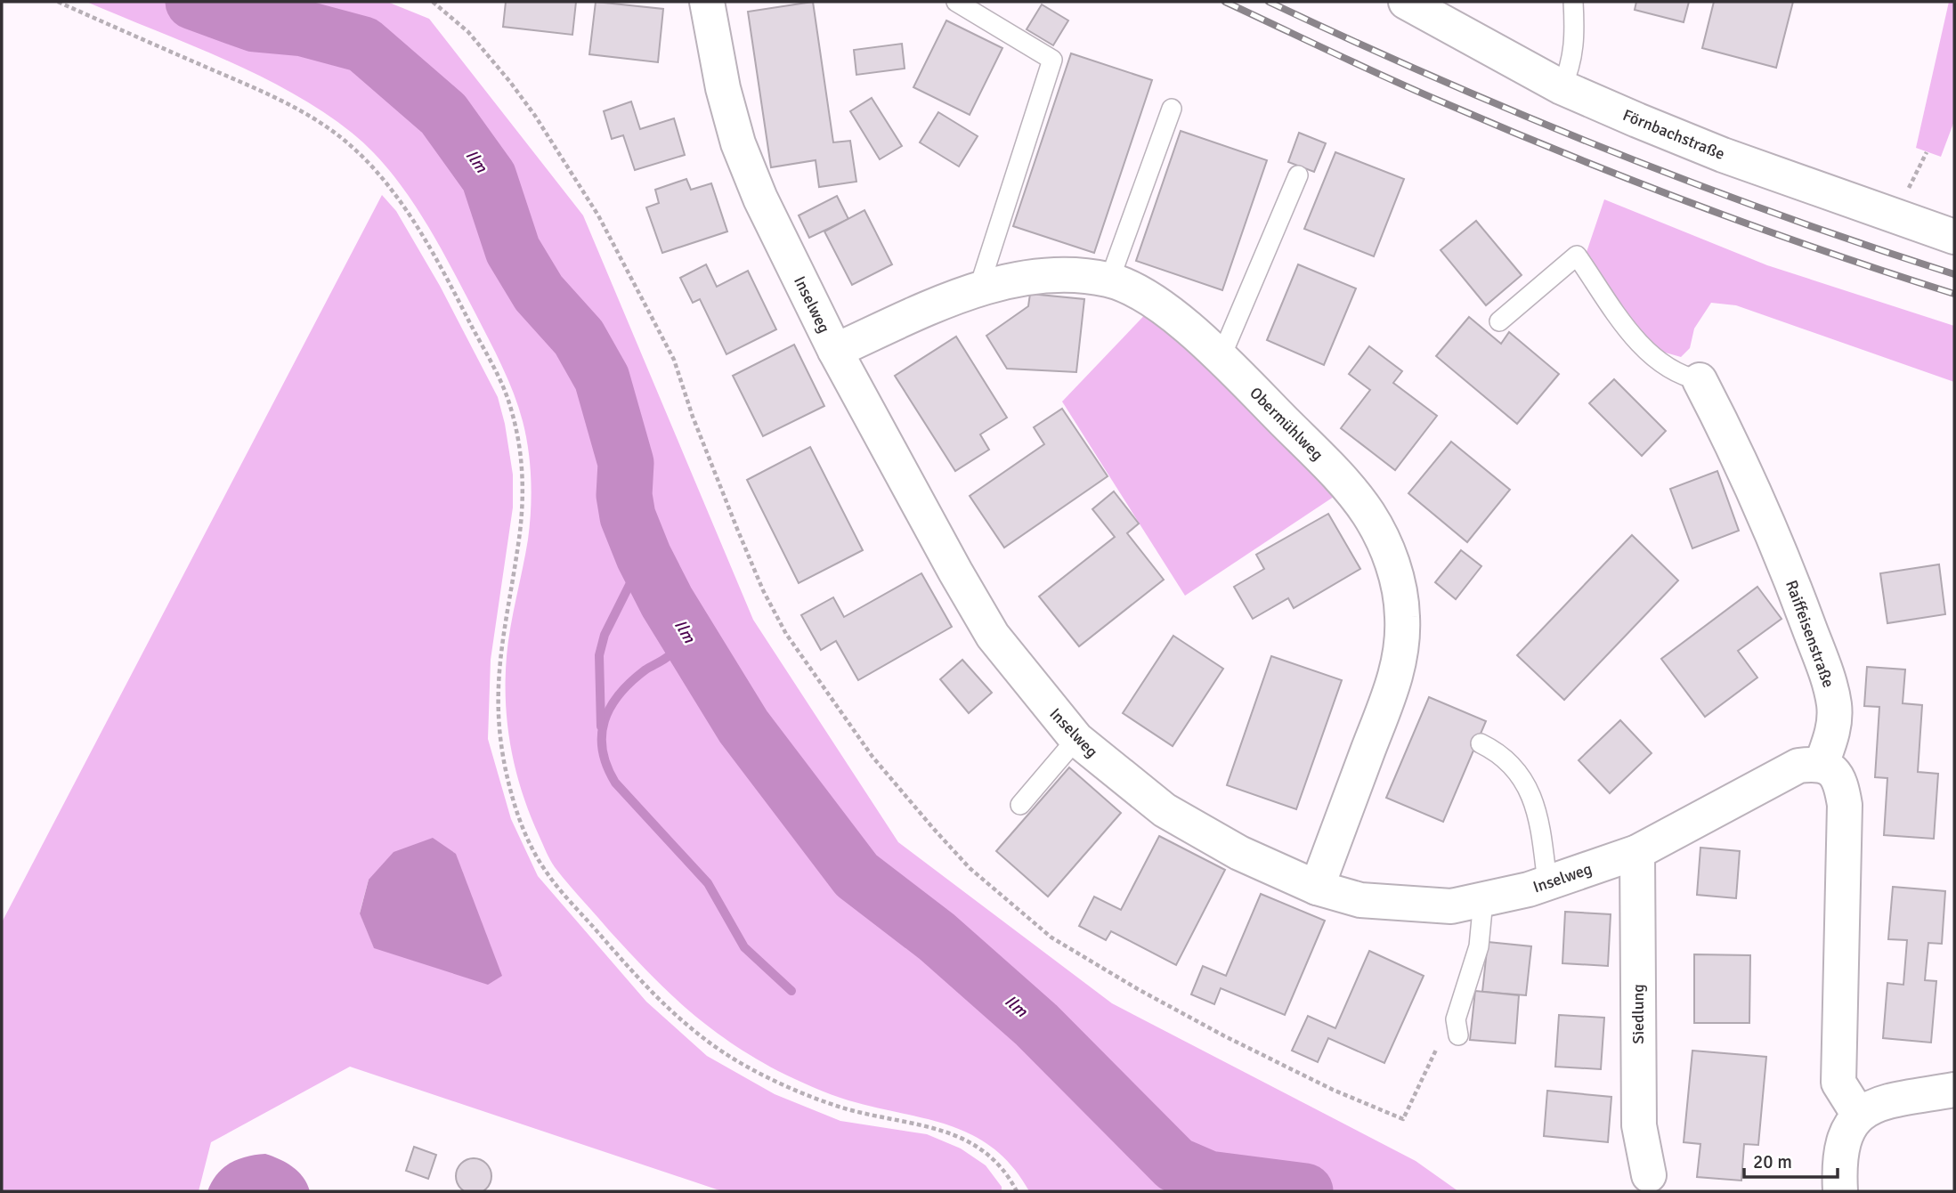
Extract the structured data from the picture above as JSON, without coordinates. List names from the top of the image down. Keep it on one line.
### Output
{"streets":{"street":["Förnbachstraße","Inselweg","Obermühlweg","Raiffeisenstraße","Siedlung"]},"crossings":[["Inselweg","Obermühlweg"],["Inselweg","Raiffeisenstraße"],["Inselweg","Siedlung"]],"water":["Ilm"],"scale_bar":"20 m"}
